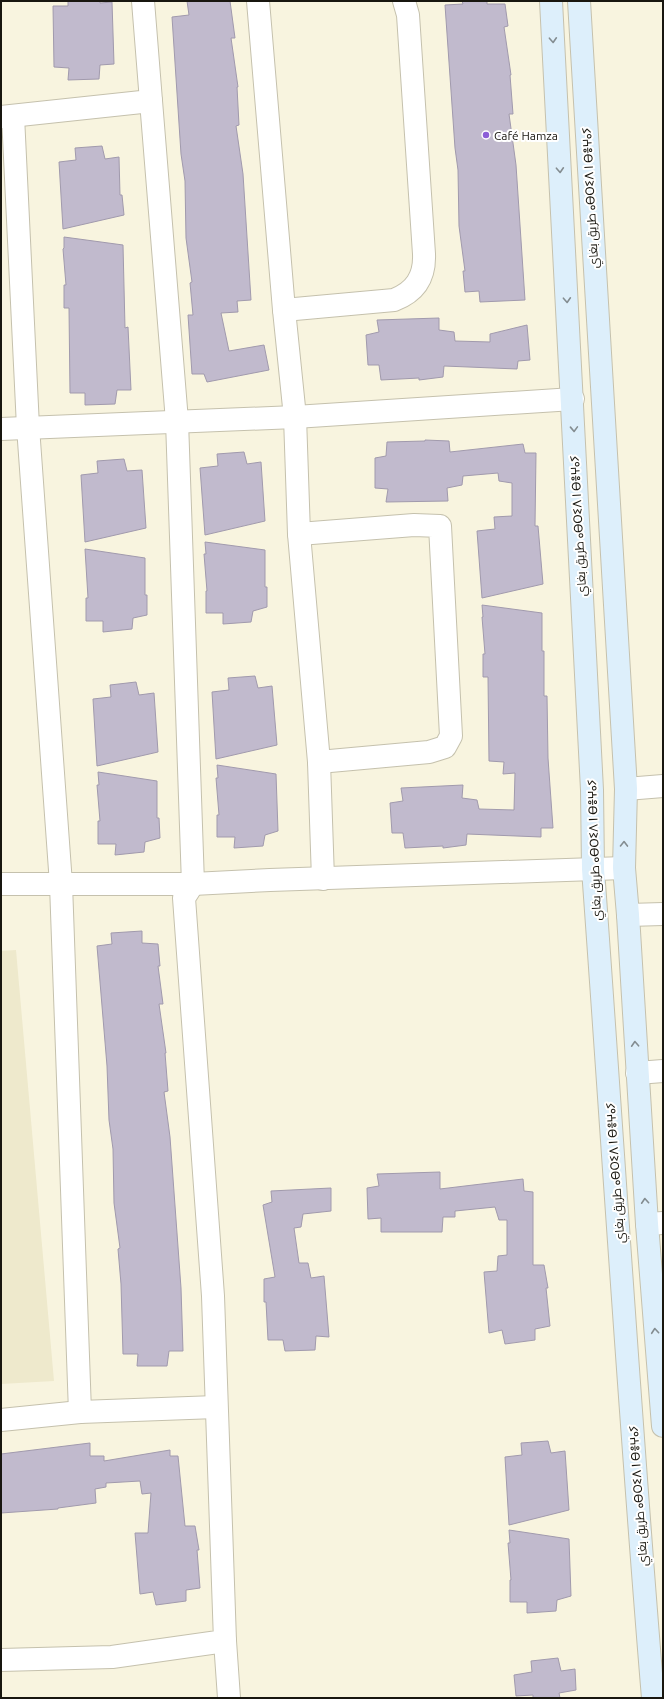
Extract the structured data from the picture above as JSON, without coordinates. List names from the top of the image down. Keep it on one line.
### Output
{"streets":{"main road":["طريق بغاي ⴰⴱⵔⵉⴷ ⵏ ⴱⴻⵖⴰⵢ"]},"places":["Café Hamza"]}
